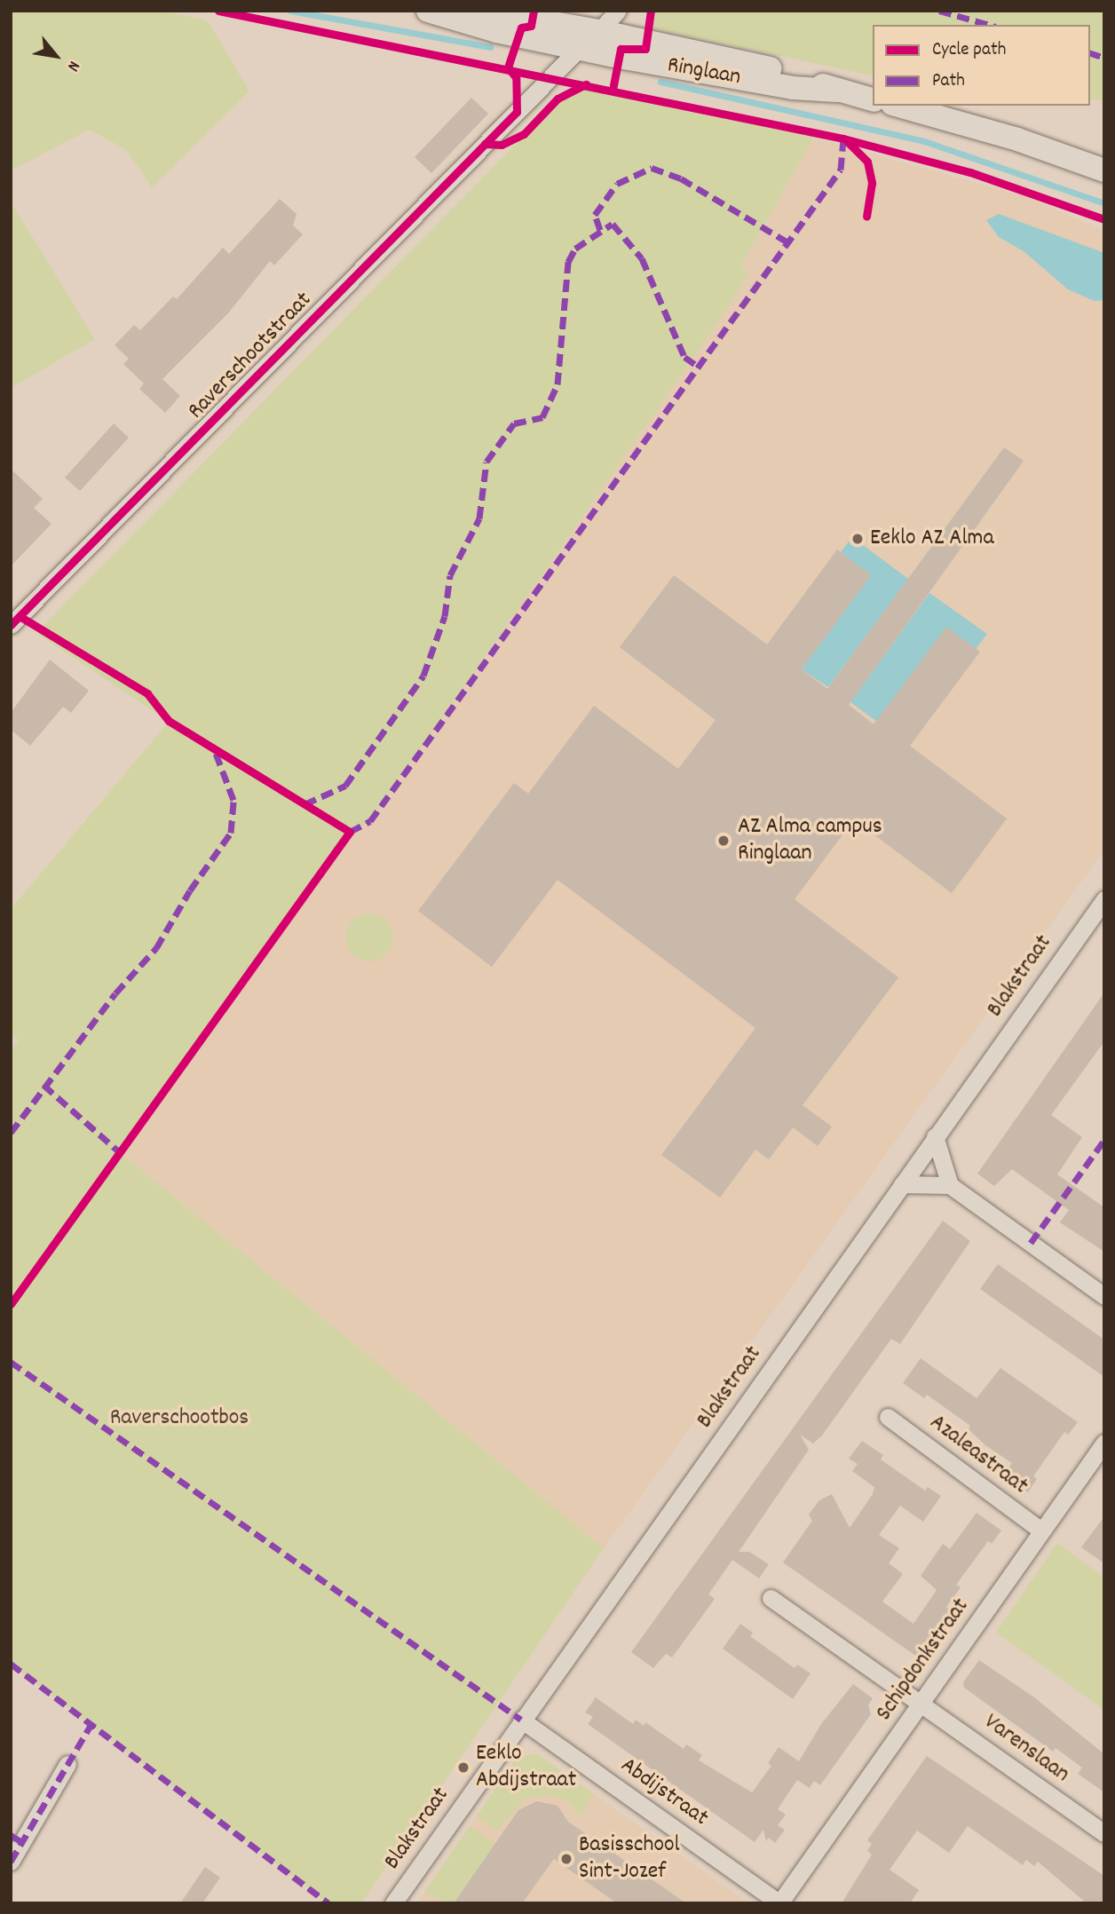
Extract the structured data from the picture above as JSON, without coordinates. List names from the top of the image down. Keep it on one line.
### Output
{"streets":{"main road":["Ringlaan"],"street":["Raverschootstraat","Blakstraat","Azaleastraat","Schipdonkstraat","Varenslaan","Abdijstraat"]},"crossings":[["Ringlaan","Raverschootstraat"],["Blakstraat","Abdijstraat"],["Azaleastraat","Schipdonkstraat"],["Schipdonkstraat","Varenslaan"],["Schipdonkstraat","Abdijstraat"]],"parks":["Raverschootbos"],"places":["Eeklo AZ Alma","AZ Alma campus Ringlaan","Eeklo Abdijstraat","Basisschool Sint-Jozef"],"legend":["Cycle path","Path"],"north":"bottom right"}
